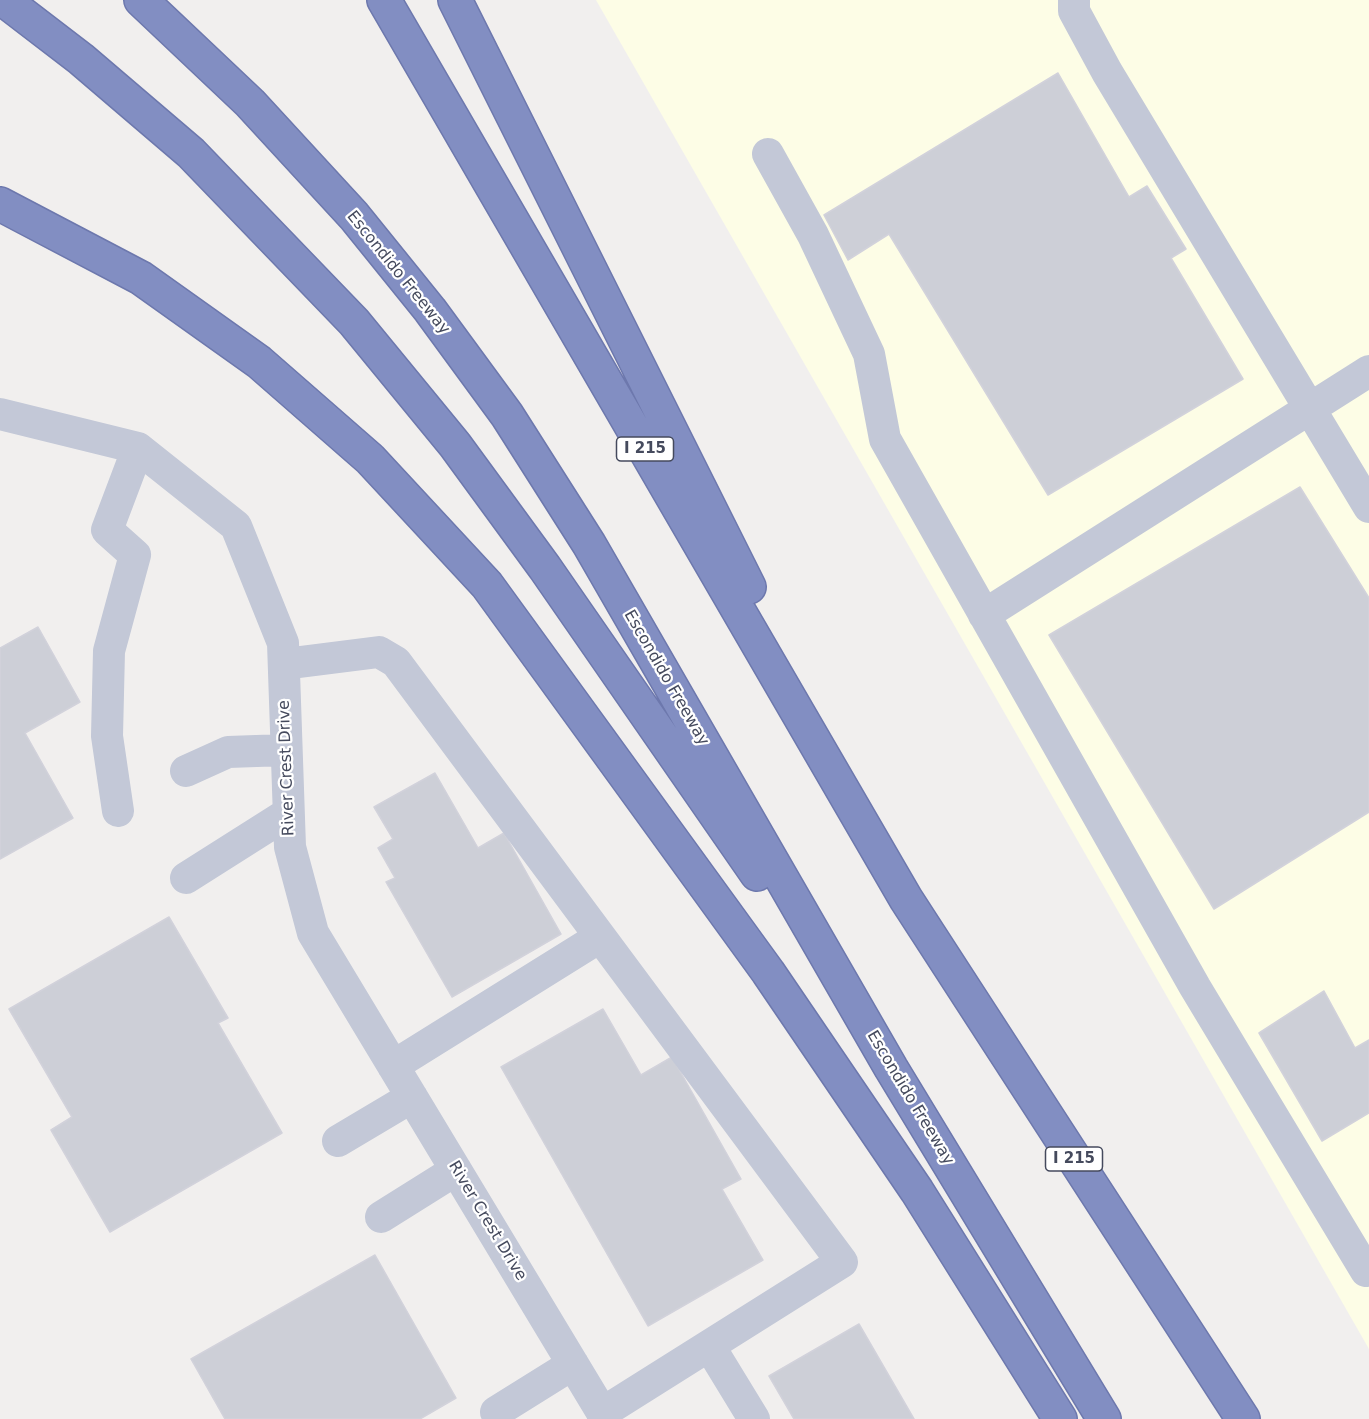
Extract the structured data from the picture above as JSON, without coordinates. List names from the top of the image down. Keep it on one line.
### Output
{"streets":{"highway":["Escondido Freeway","I 215"],"street":["River Crest Drive"]}}
